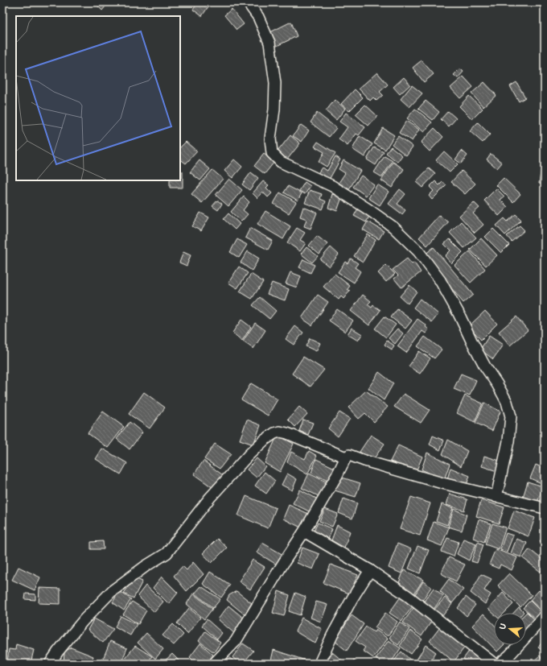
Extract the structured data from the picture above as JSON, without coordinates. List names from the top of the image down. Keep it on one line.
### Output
{"north":"left"}
